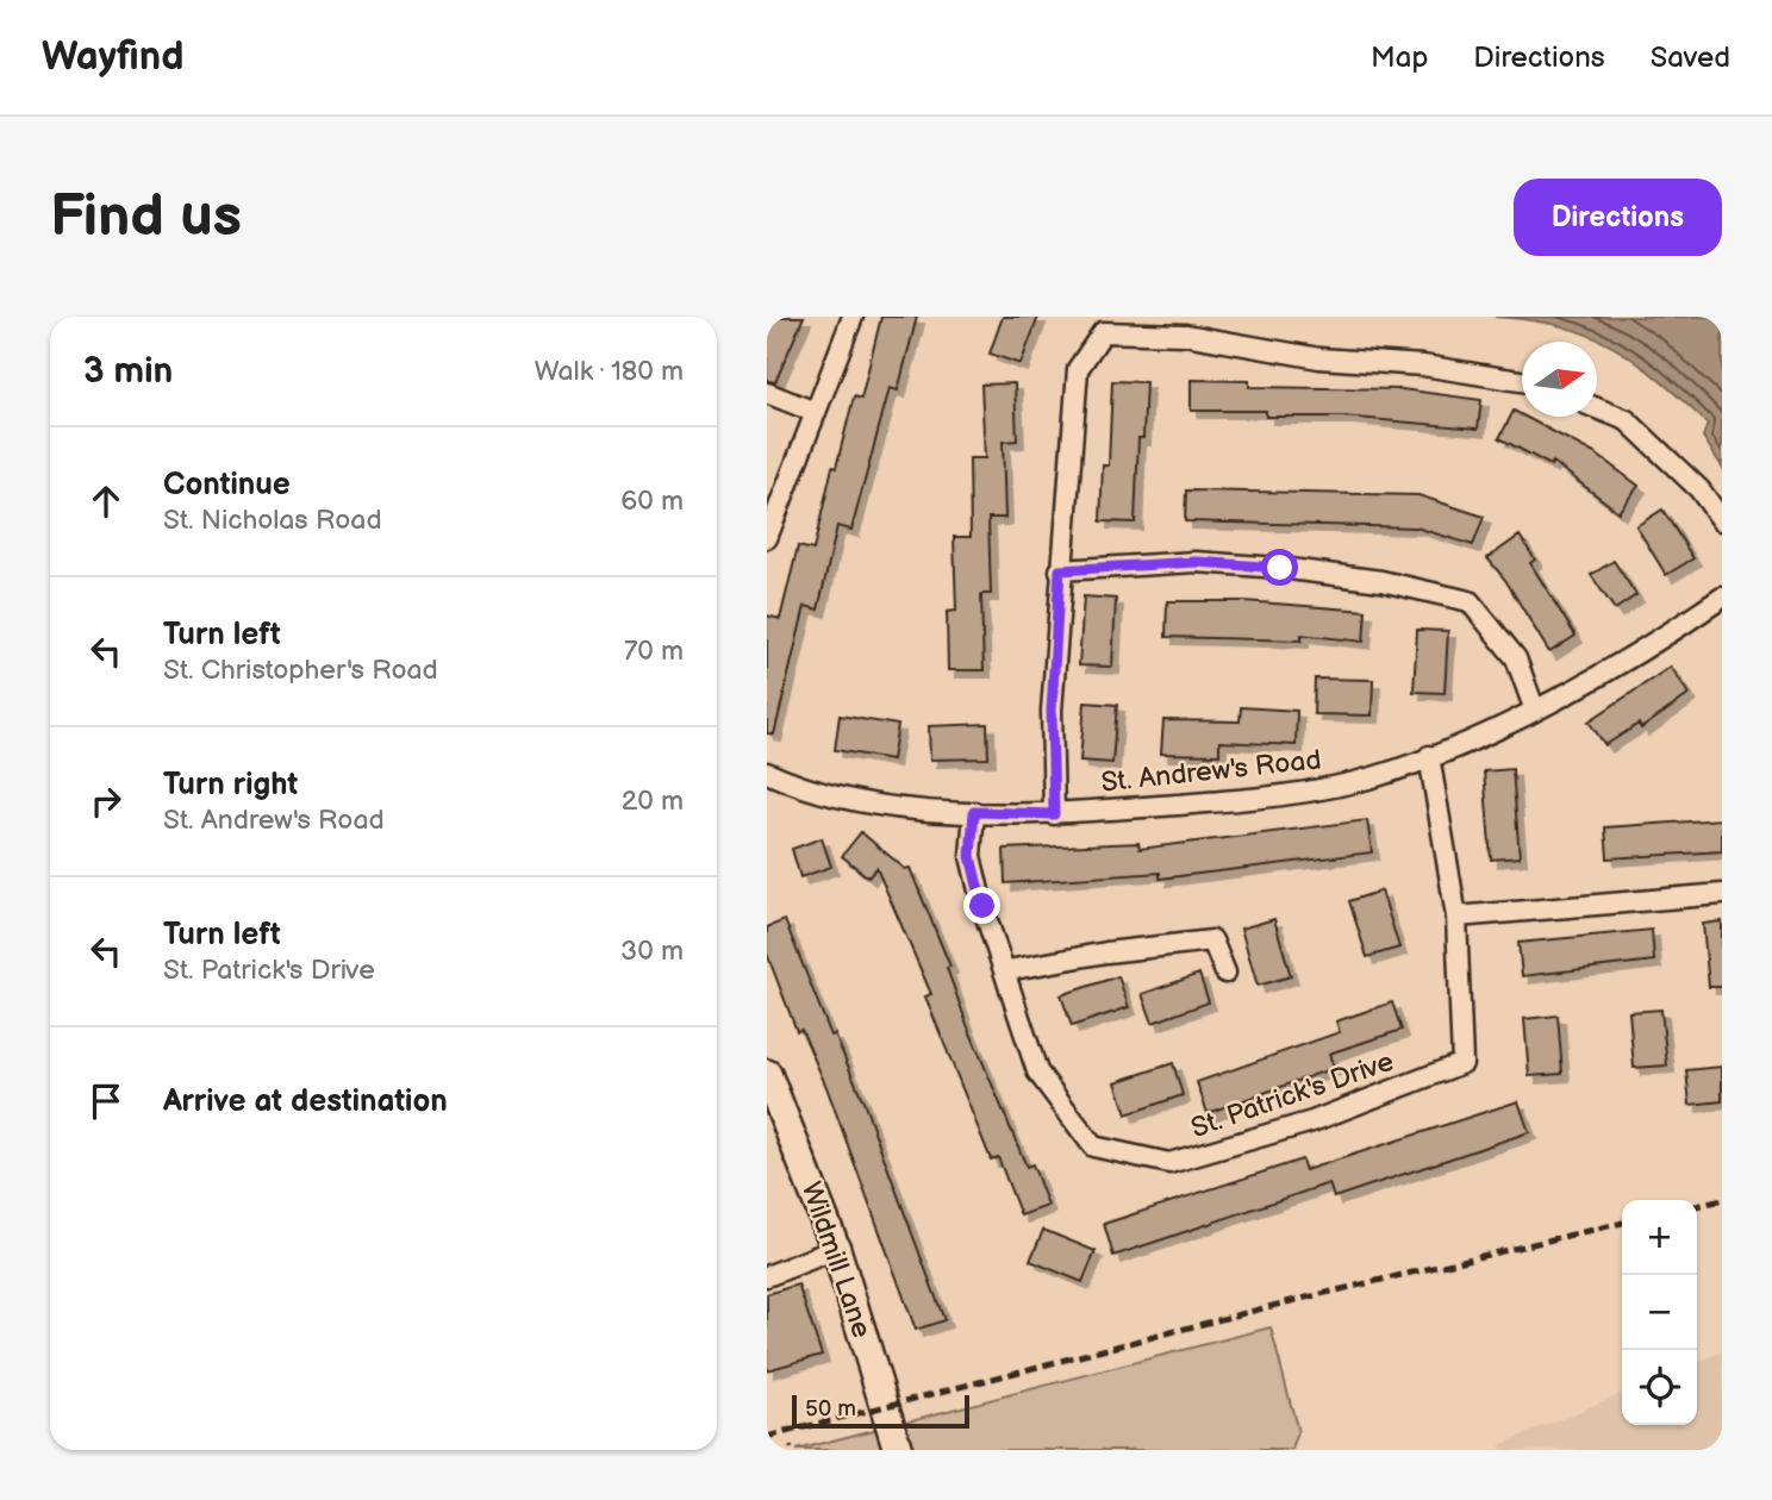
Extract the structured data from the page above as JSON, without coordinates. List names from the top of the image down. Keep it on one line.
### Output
{"streets":{"street":["St. Andrew's Road","St. Patrick's Drive","Wildmill Lane"]},"crossings":[["St. Andrew's Road","St. Patrick's Drive"]],"scale_bar":"50 m","north":"right","page":{"header":"Wayfind","nav":["Map","Directions","Saved"],"buttons":"Directions","title":"Find us","heading":["3 min","Walk · 180 m"],"list":[["Continue","St. Nicholas Road","60 m"],["Turn left","St. Christopher's Road","70 m"],["Turn right","St. Andrew's Road","20 m"],["Turn left","St. Patrick's Drive","30 m"],"Arrive at destination"],"map_buttons":["+","−"],"scale":"50 m"}}
